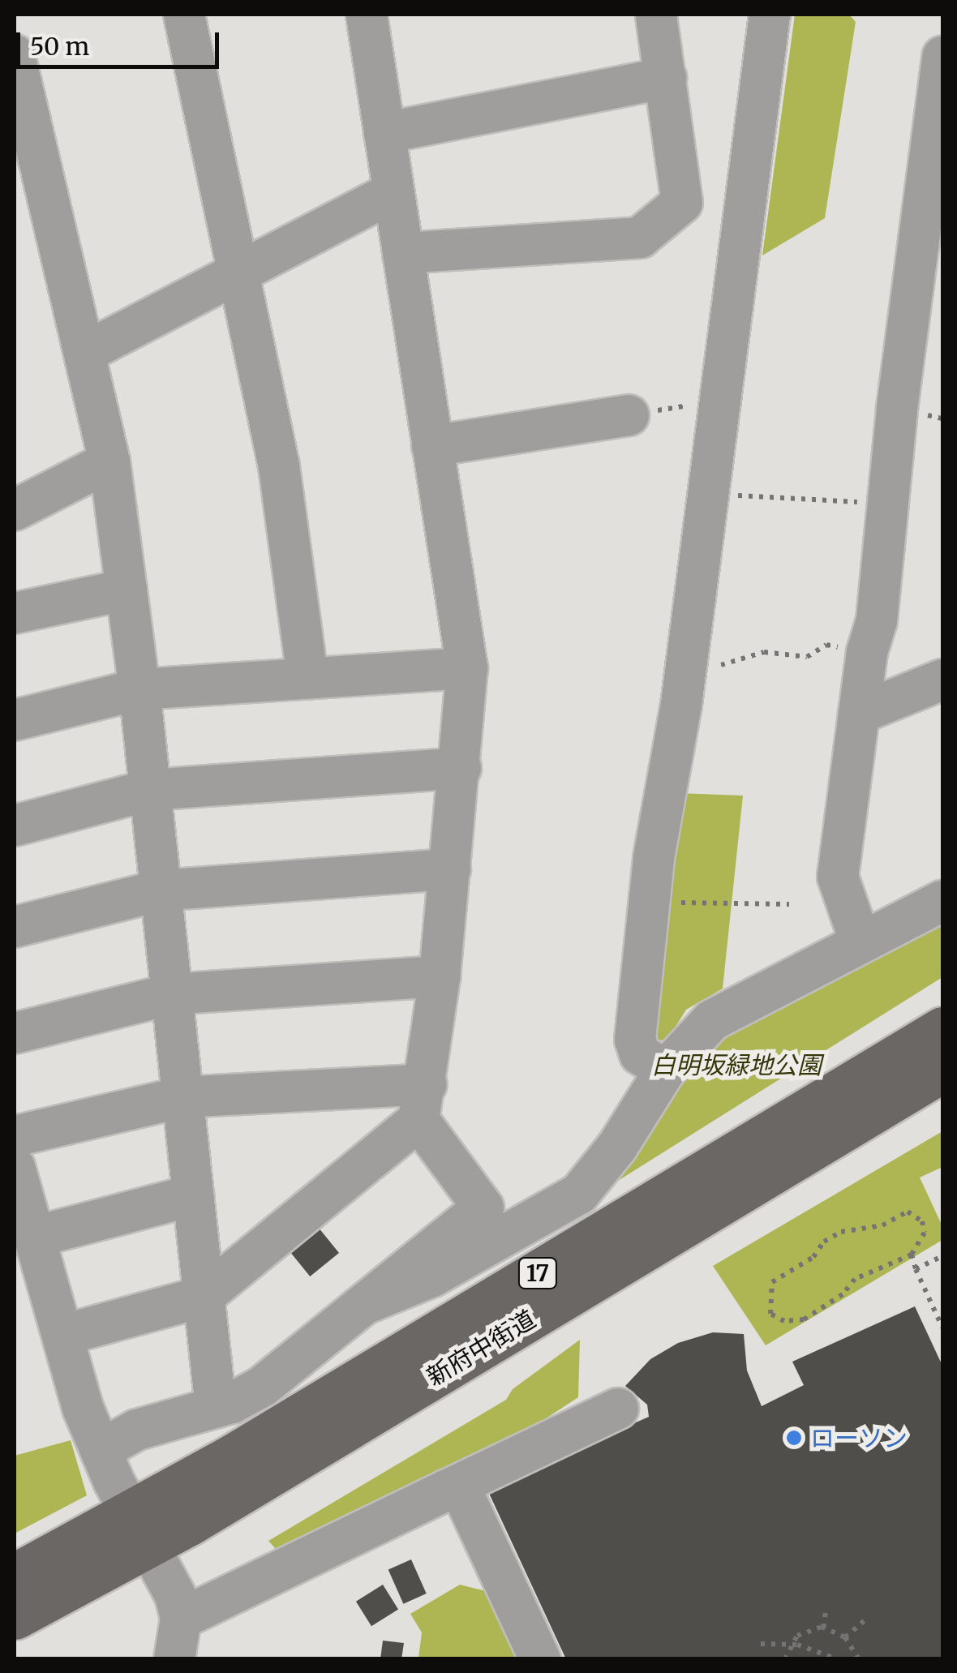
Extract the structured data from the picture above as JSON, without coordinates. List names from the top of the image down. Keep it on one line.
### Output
{"streets":{"main road":["17","新府中街道"]},"parks":["白明坂緑地公園"],"places":["ローソン"],"scale_bar":"50 m"}
